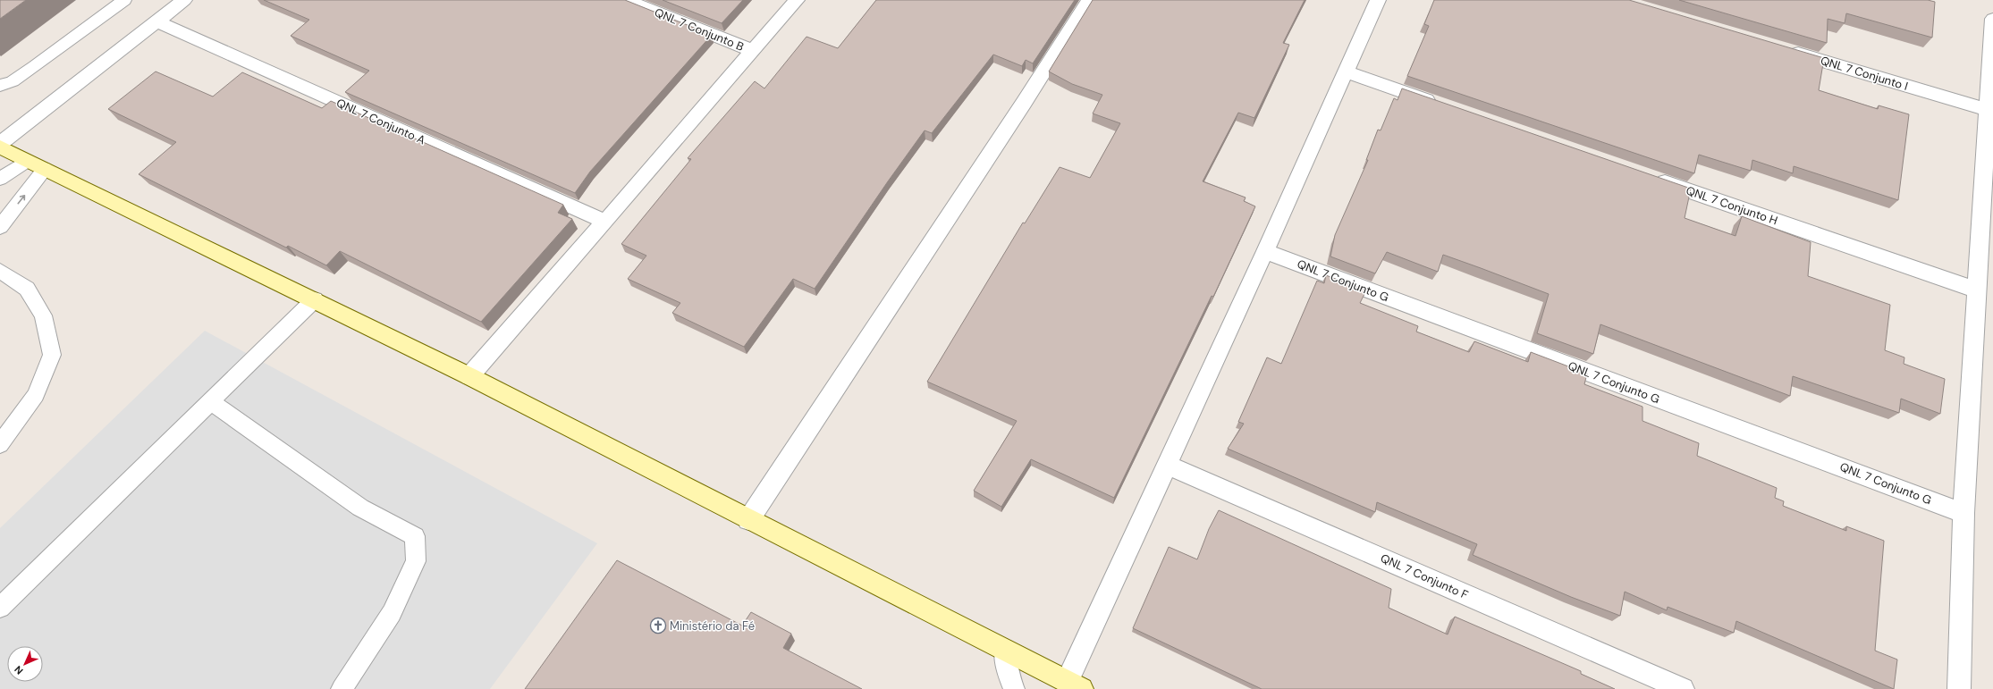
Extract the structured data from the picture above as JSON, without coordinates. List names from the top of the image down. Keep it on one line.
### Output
{"streets":{"street":["QNL 7 Conjunto B","QNL 7 Conjunto I","QNL 7 Conjunto A","QNL 7 Conjunto H","QNL 7 Conjunto G","QNL 7 Conjunto F"]},"places":{"church":["Ministério da Fé"]},"north":"bottom left"}
